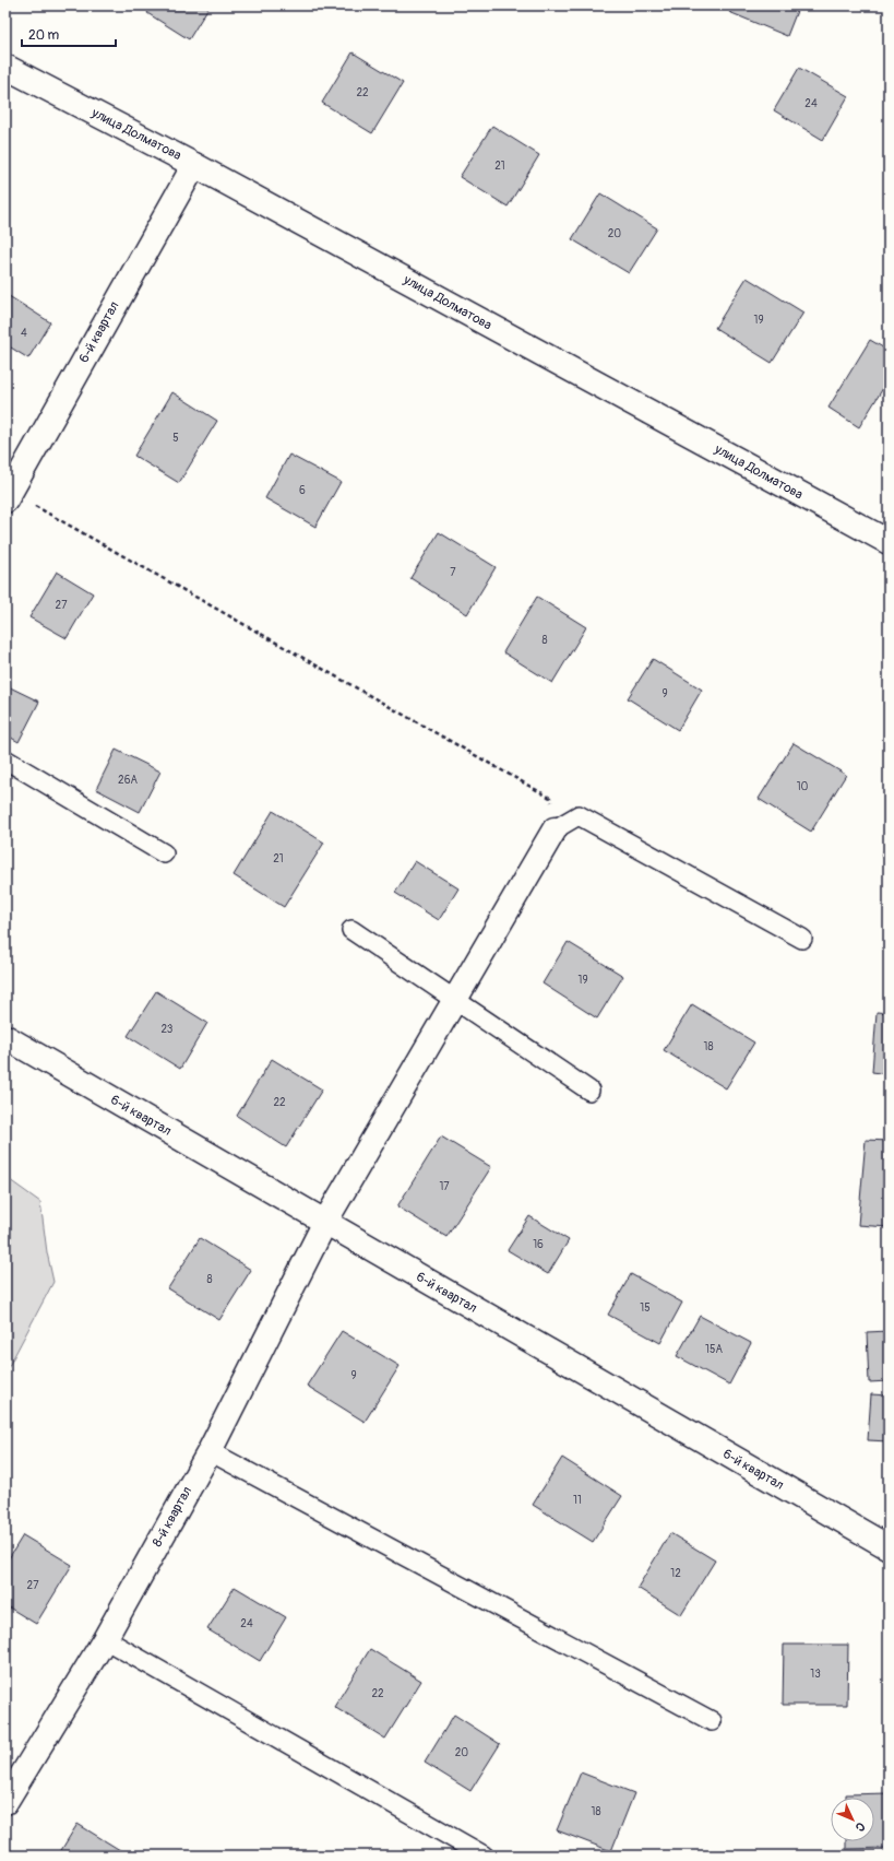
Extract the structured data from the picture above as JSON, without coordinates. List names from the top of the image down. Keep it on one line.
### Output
{"streets":{"street":["улица Долматова","6-й квартал","8-й квартал"]},"crossings":[["улица Долматова","6-й квартал"],["6-й квартал","8-й квартал"]],"house_numbers":["22","24","21","20","19","4","5","6","7","27","8","9","26А","10","21","19","23","18","22","17","16","8","15","15А","9","11","12","27","24","13","22","20","18"],"scale_bar":"20 m","north":"bottom right"}
